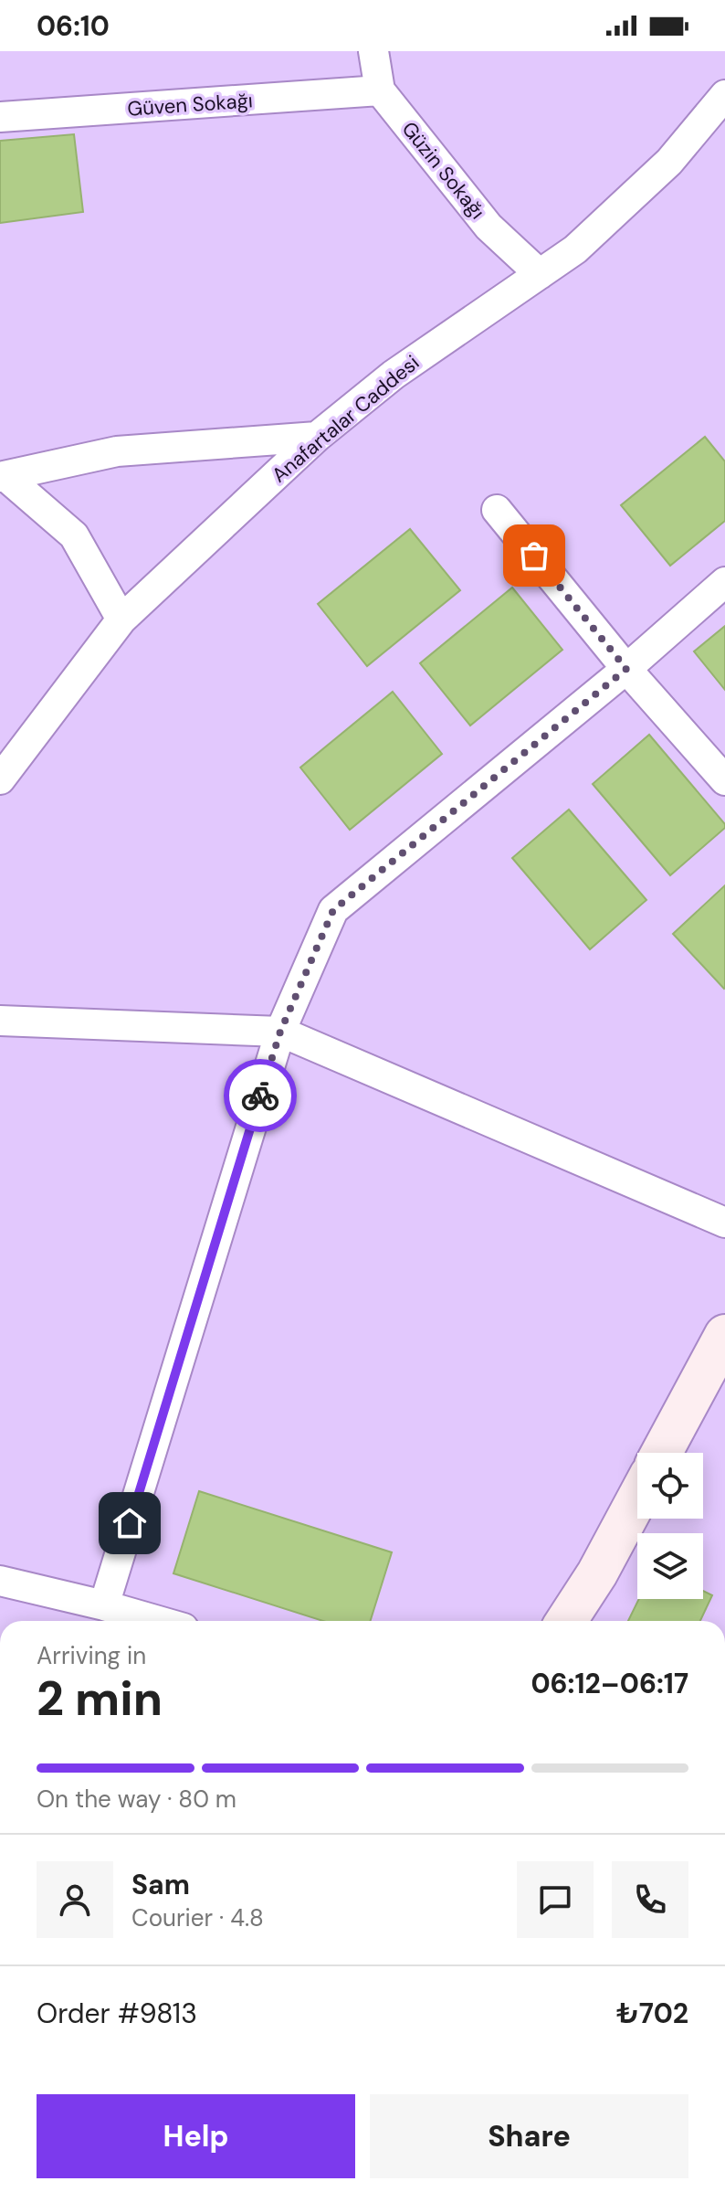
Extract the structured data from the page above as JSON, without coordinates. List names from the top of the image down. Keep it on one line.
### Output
{"streets":{"street":["Güven Sokağı","Güzin Sokağı","Anafartalar Caddesi"]},"crossings":[["Güven Sokağı","Güzin Sokağı"],["Güzin Sokağı","Anafartalar Caddesi"]],"page":{"status":"06:10","heading":["2 min","Arriving in","06:12–06:17"],"panel":["Sam","Courier · 4.8","Order #9813","₺702"],"bar":"On the way · 80 m","buttons":["Help","Share"]}}
